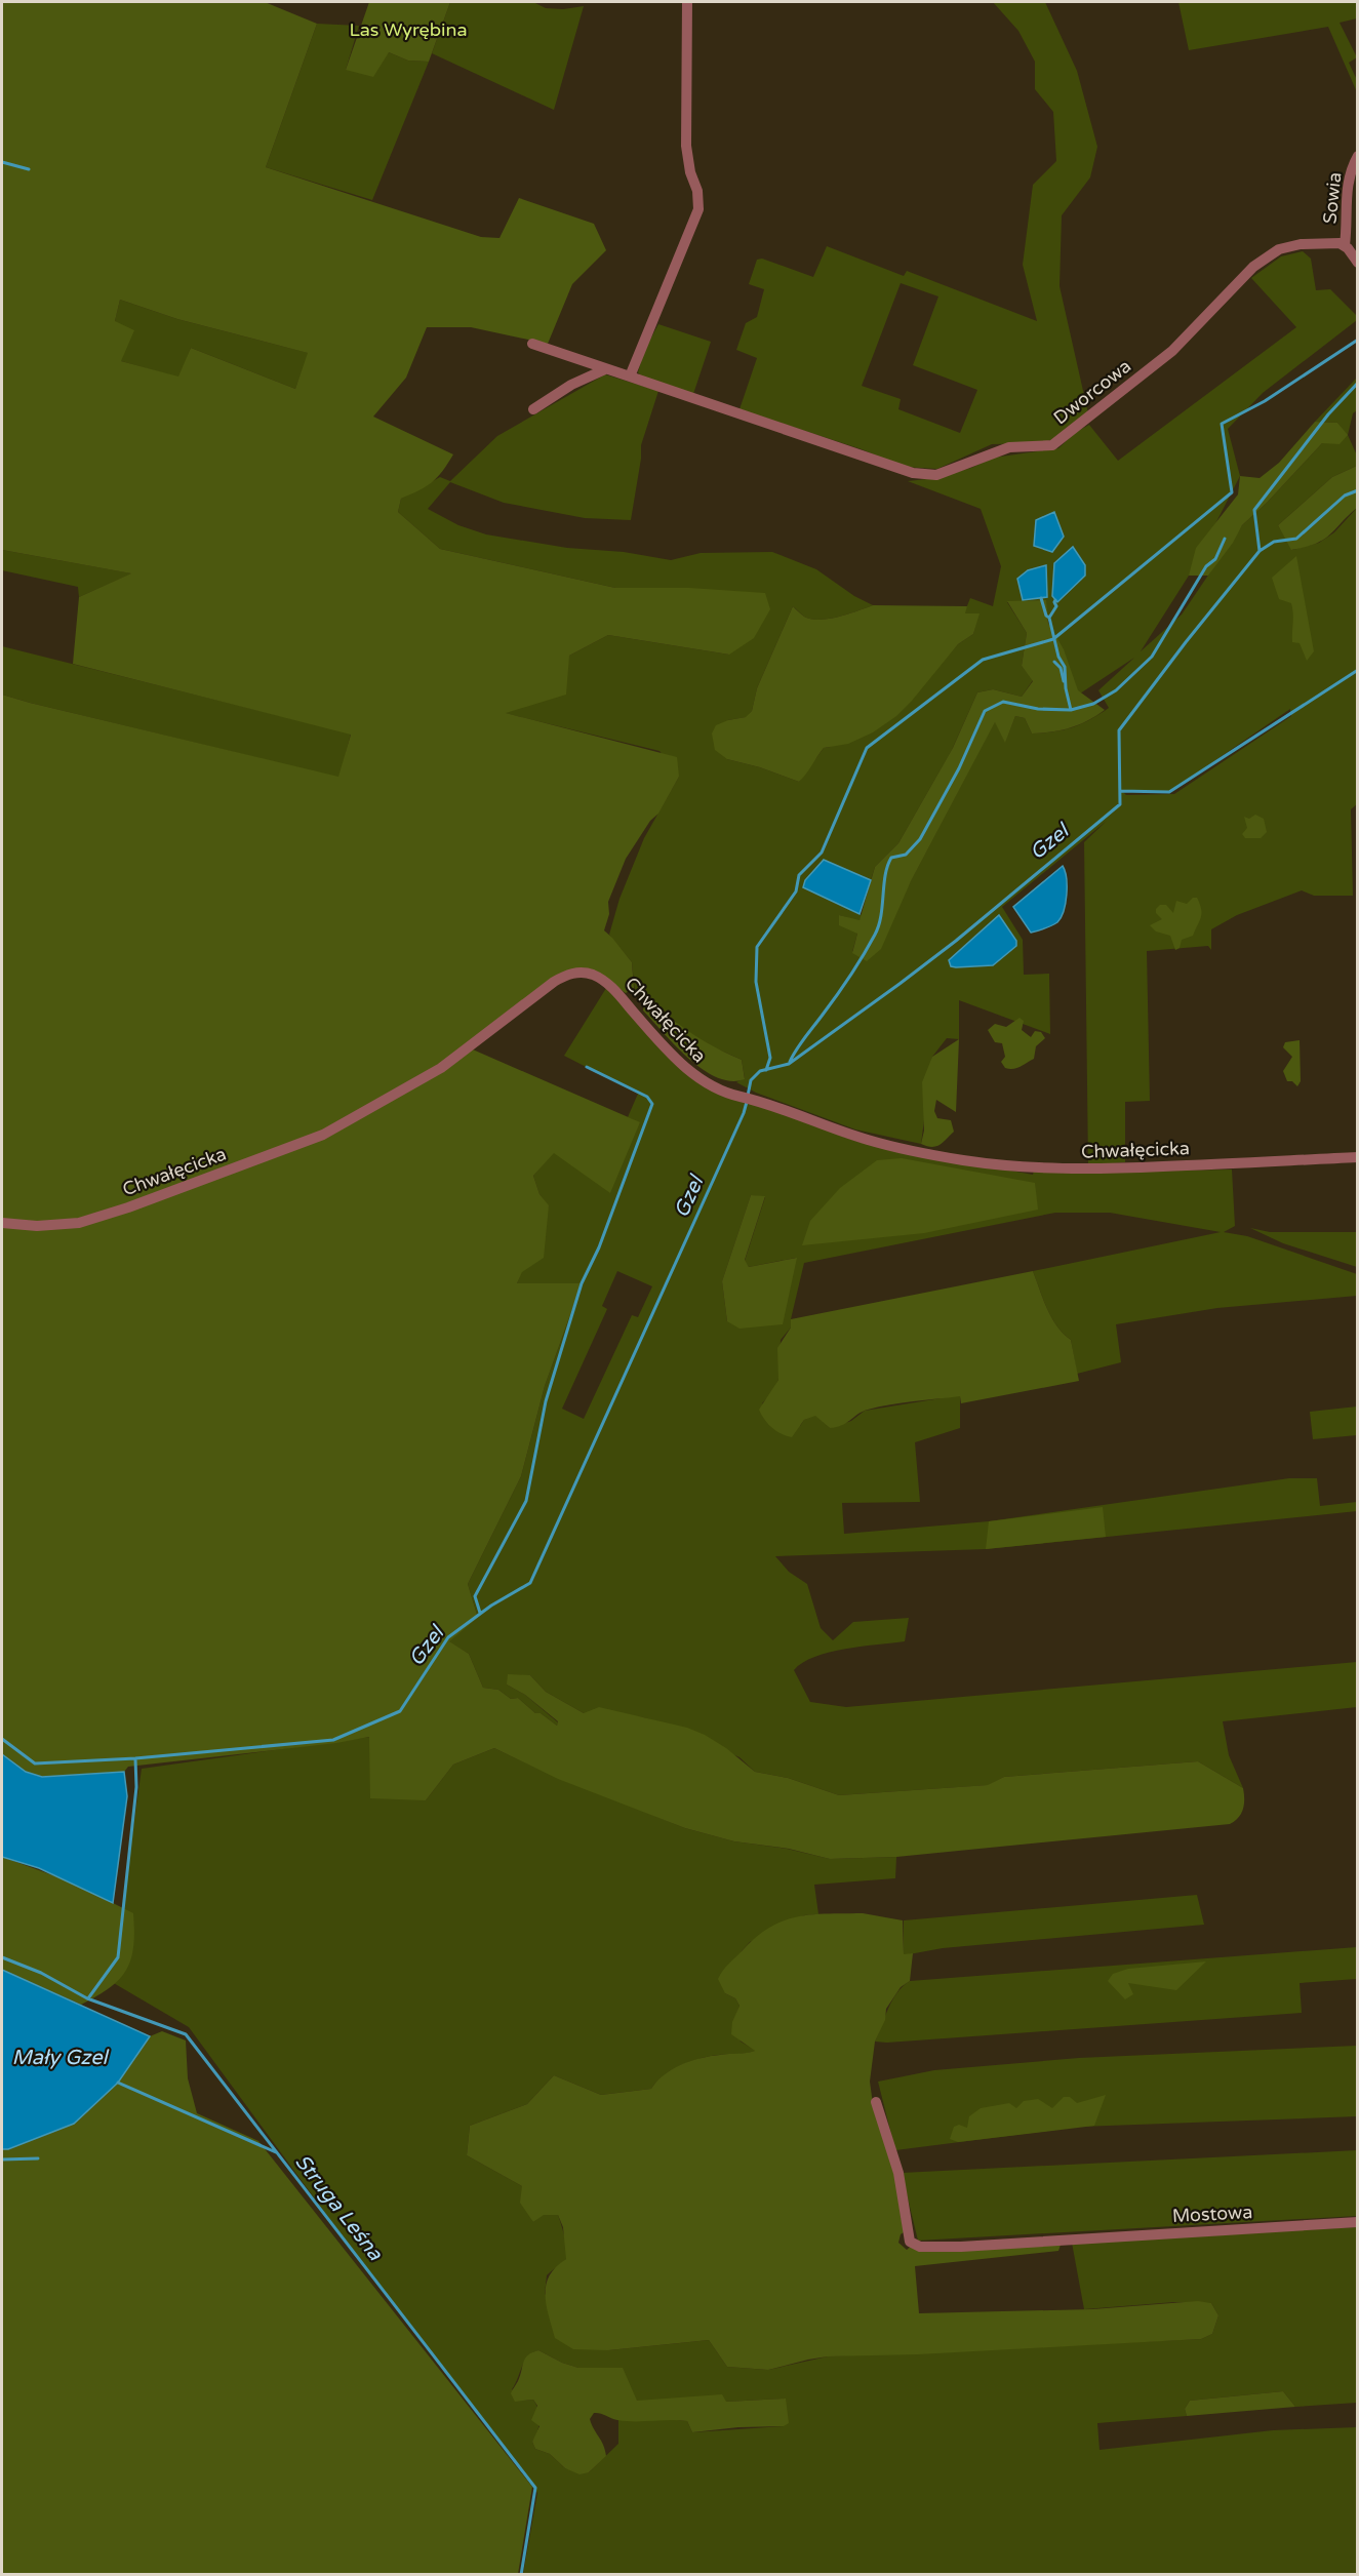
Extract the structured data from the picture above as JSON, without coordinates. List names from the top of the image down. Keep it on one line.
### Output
{"streets":{"street":["Sowia","Dworcowa","Chwałęcicka","Mostowa"]},"crossings":[["Sowia","Dworcowa"]],"water":["Gzel","Mały Gzel","Struga Leśna"],"parks":["Las Wyrębina"]}
